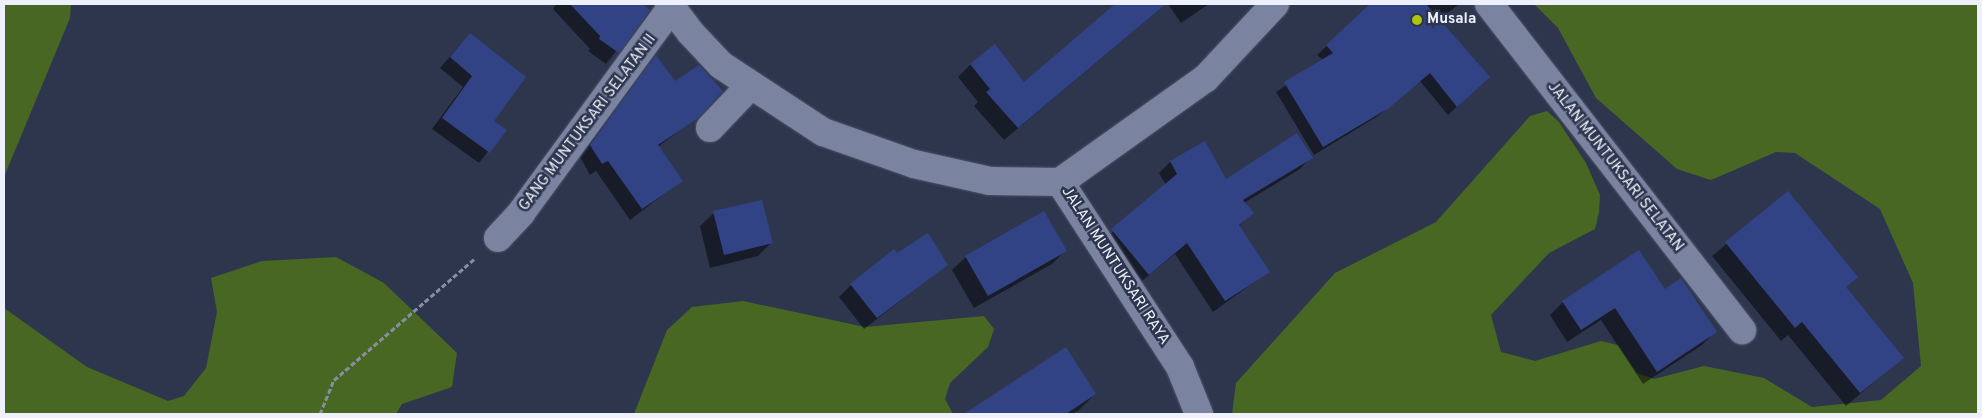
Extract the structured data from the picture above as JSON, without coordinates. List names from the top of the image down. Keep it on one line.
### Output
{"streets":{"street":["GANG MUNTUKSARI SELATAN II","JALAN MUNTUKSARI SELATAN","JALAN MUNTUKSARI RAYA"]},"places":["Musala"]}
